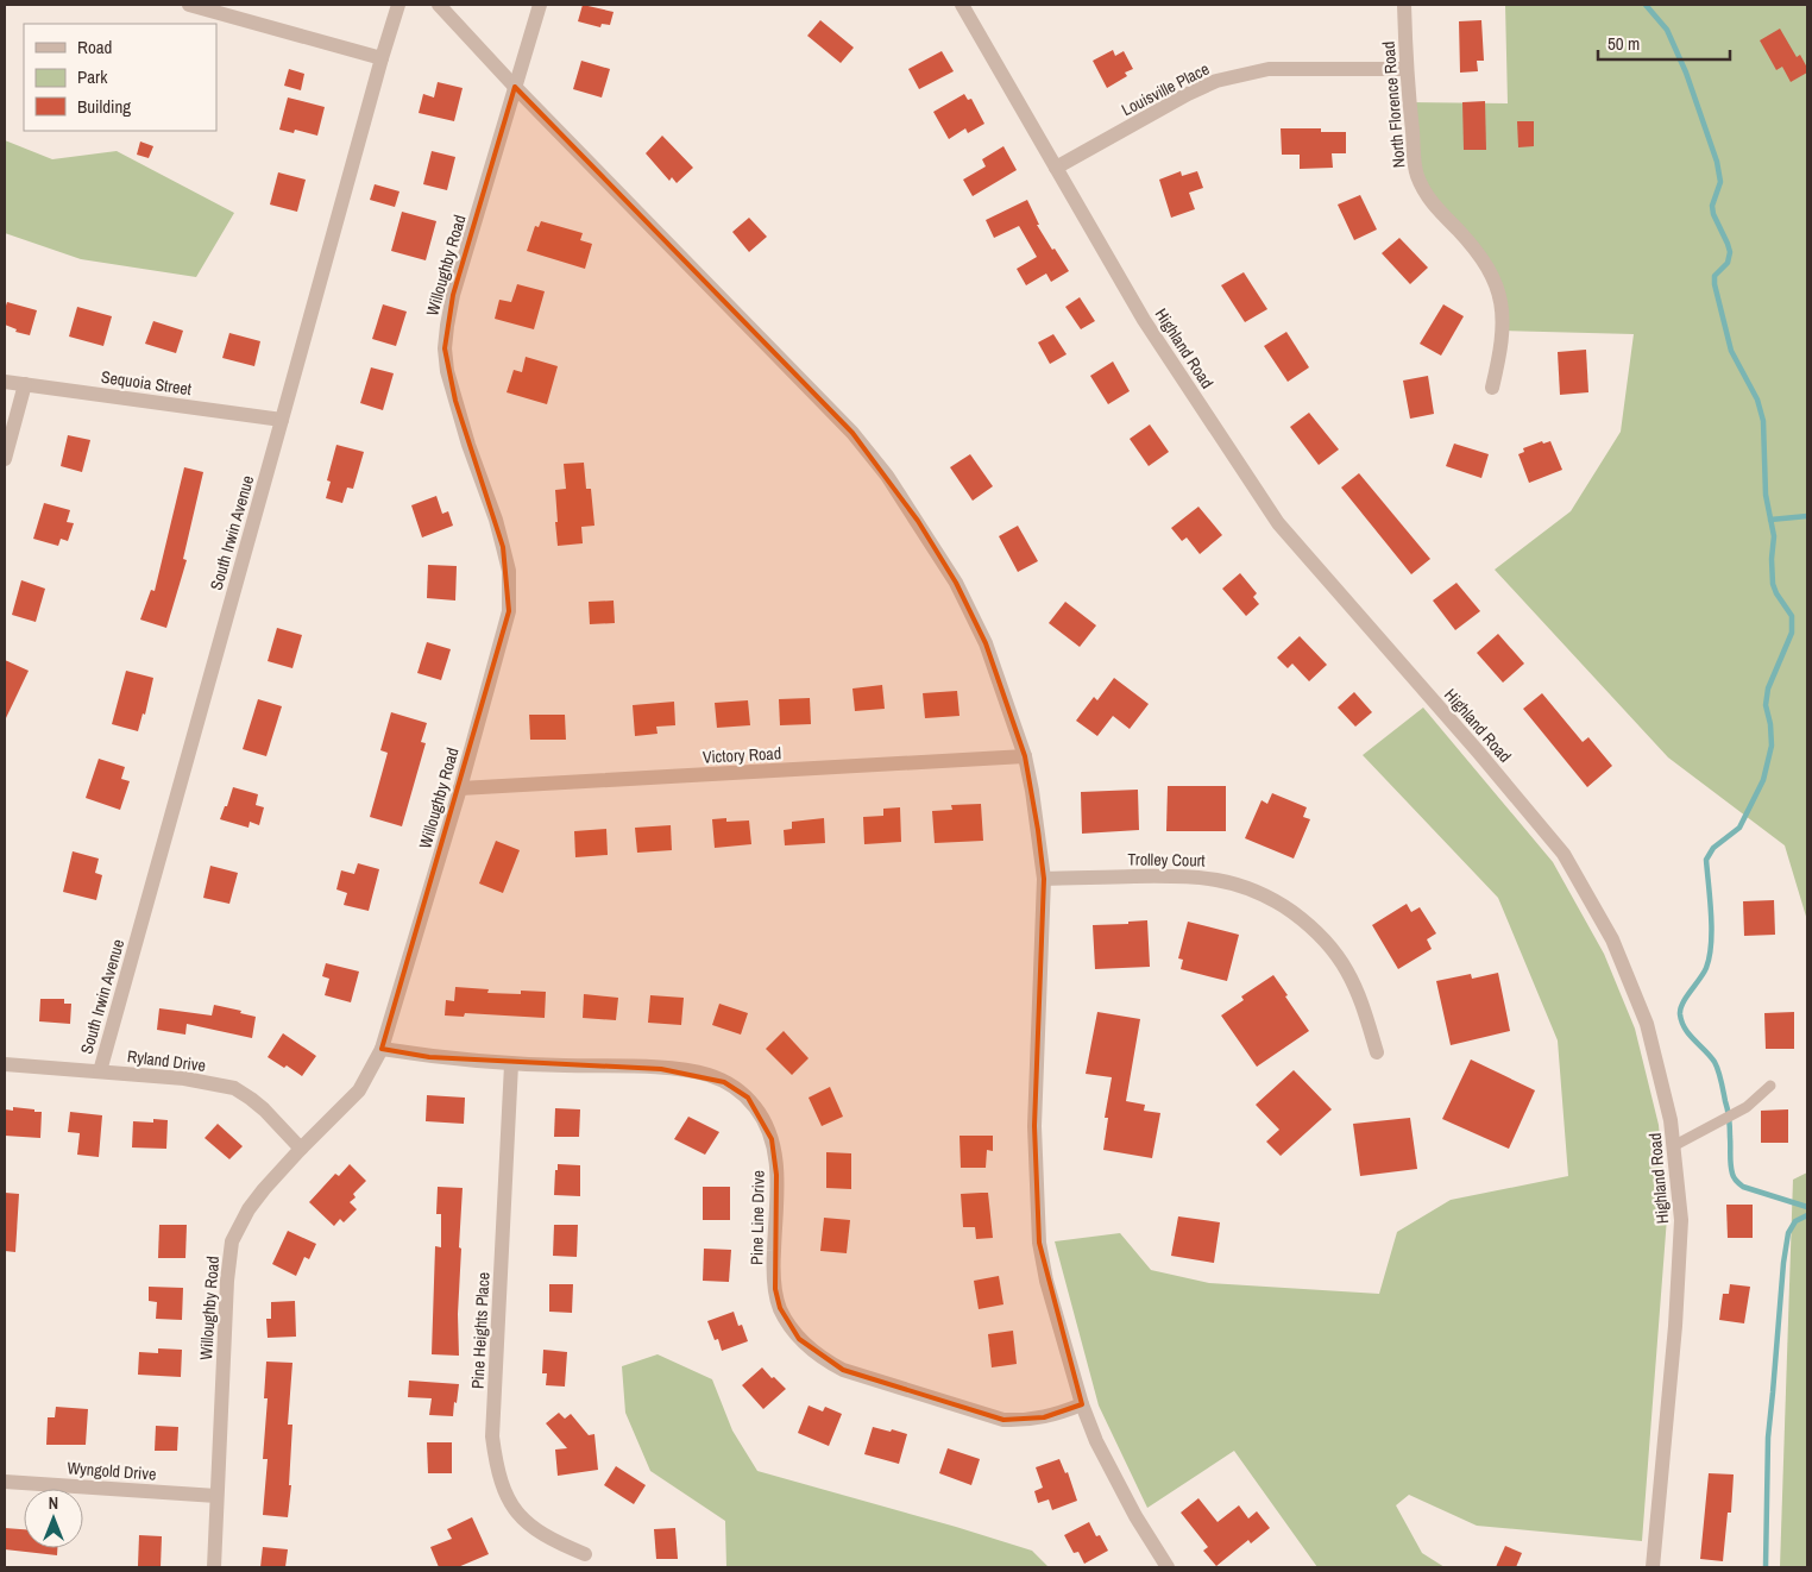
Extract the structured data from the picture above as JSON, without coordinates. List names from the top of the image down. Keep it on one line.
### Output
{"streets":{"street":["Louisville Place","North Florence Road","Willoughby Road","Highland Road","Sequoia Street","South Irwin Avenue","Victory Road","Trolley Court","Ryland Drive","Pine Line Drive","Pine Heights Place","Wyngold Drive"]},"crossings":[["Louisville Place","North Florence Road"],["Louisville Place","Highland Road"],["Willoughby Road","Victory Road"],["Willoughby Road","Ryland Drive"],["Willoughby Road","Pine Line Drive"],["Willoughby Road","Wyngold Drive"],["Sequoia Street","South Irwin Avenue"],["South Irwin Avenue","Ryland Drive"],["Pine Line Drive","Pine Heights Place"]],"legend":["Road","Park","Building"],"scale_bar":"50 m","north":"top"}
